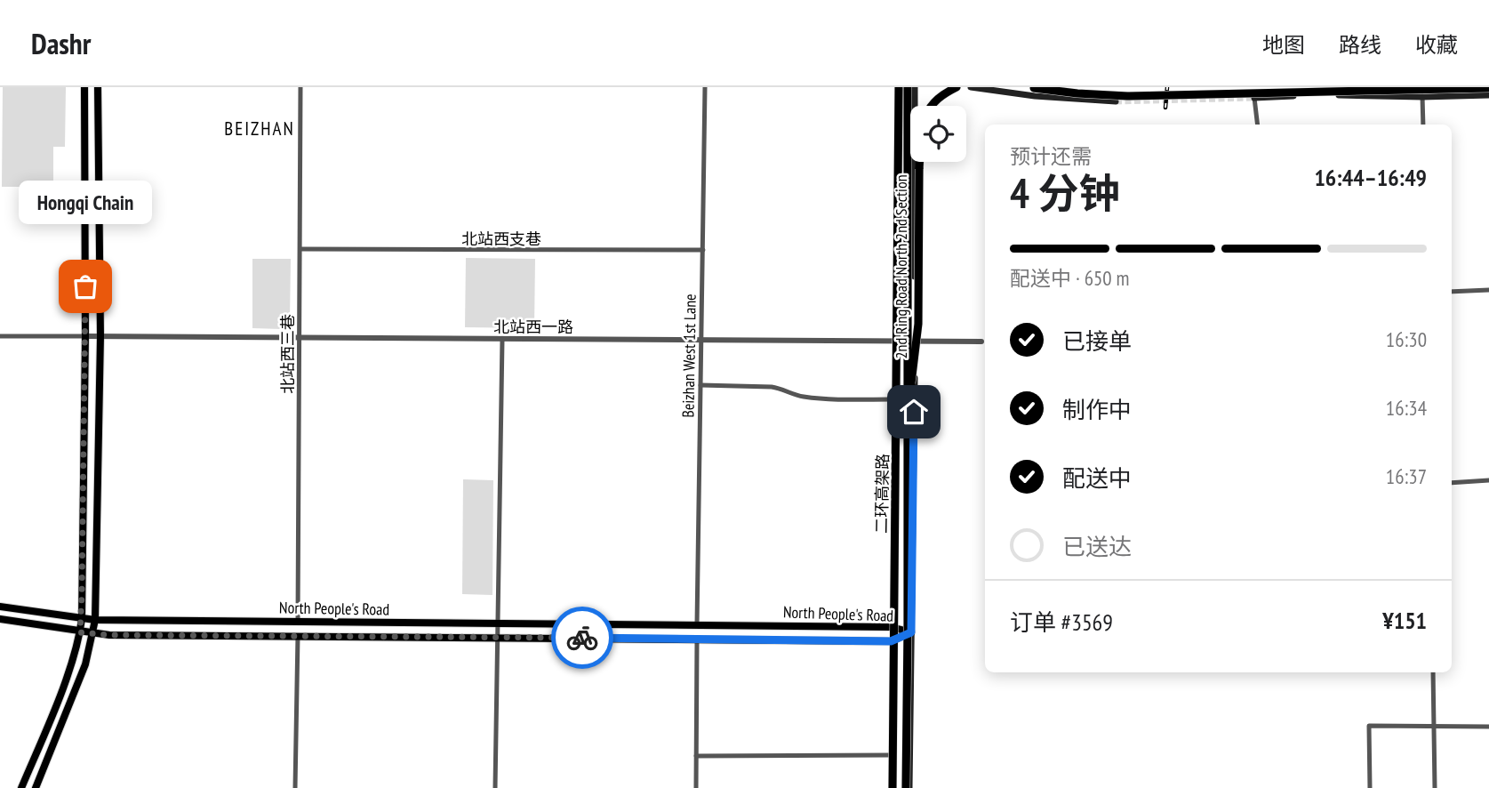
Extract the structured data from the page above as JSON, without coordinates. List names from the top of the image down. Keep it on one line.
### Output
{"streets":{"highway":["二环高架路"],"main road":["2nd Ring Road North 2nd Section","North People's Road"],"street":["北站西支巷","北站西一路","北站西三巷","Beizhan West 1st Lane"]},"crossings":[["北站西支巷","北站西三巷"],["北站西支巷","Beizhan West 1st Lane"],["2nd Ring Road North 2nd Section","北站西一路"],["2nd Ring Road North 2nd Section","二环高架路"],["2nd Ring Road North 2nd Section","North People's Road"],["北站西一路","北站西三巷"],["北站西一路","Beizhan West 1st Lane"],["北站西三巷","North People's Road"],["Beizhan West 1st Lane","North People's Road"]],"districts":["BEIZHAN"],"places":["Hongqi Chain"],"page":{"header":"Dashr","nav":["地图","路线","收藏"],"heading":["4 分钟","预计还需","16:44–16:49"],"panel":["订单 #3569","¥151"],"bubble":"Hongqi Chain","bar":"配送中 · 650 m","list":[["已接单","16:30"],["制作中","16:34"],["配送中","16:37"],"已送达"]}}
